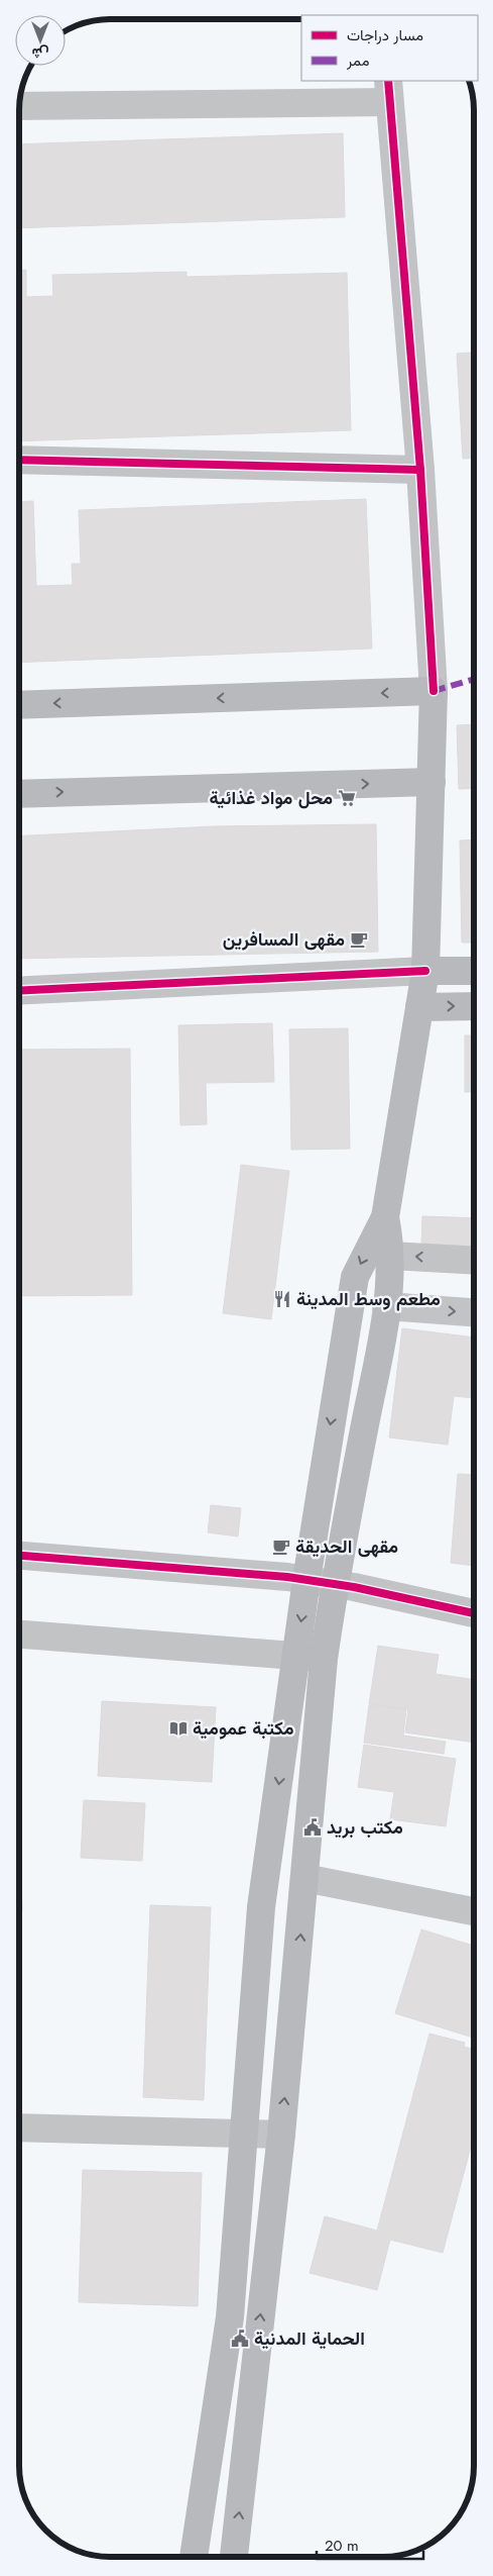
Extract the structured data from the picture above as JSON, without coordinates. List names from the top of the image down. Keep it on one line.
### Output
{"places":{"supermarket":["محل مواد غذائية"],"cafe":["مقهى المسافرين","مقهى الحديقة"],"restaurant":["مطعم وسط المدينة"],"library":["مكتبة عمومية"],"public building":["مكتب بريد","الحماية المدنية"]},"legend":["مسار دراجات","ممر"],"scale_bar":"20 m","north":"bottom"}
